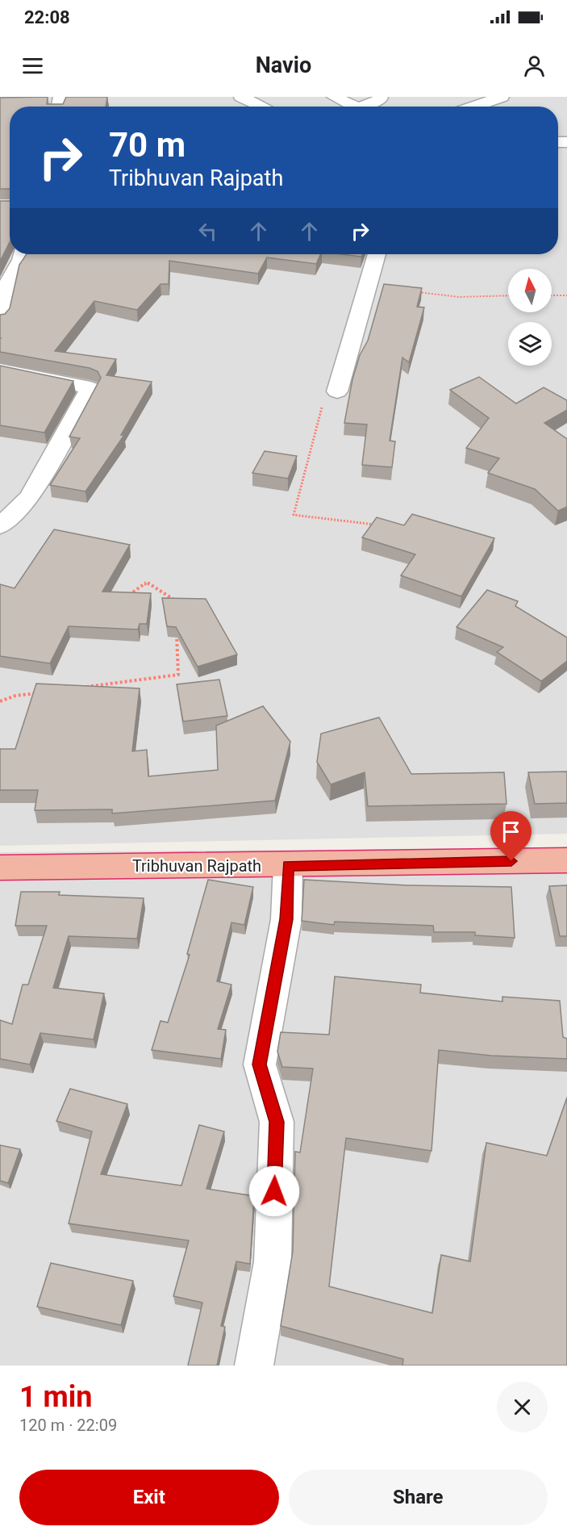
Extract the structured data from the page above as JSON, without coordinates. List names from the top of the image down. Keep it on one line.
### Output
{"streets":{"highway":["Tribhuvan Rajpath"]},"north":"top","page":{"status":"22:08","header":"Navio","turn":["70 m","Tribhuvan Rajpath"],"heading":["1 min","120 m · 22:09"],"buttons":["Exit","Share"]}}
